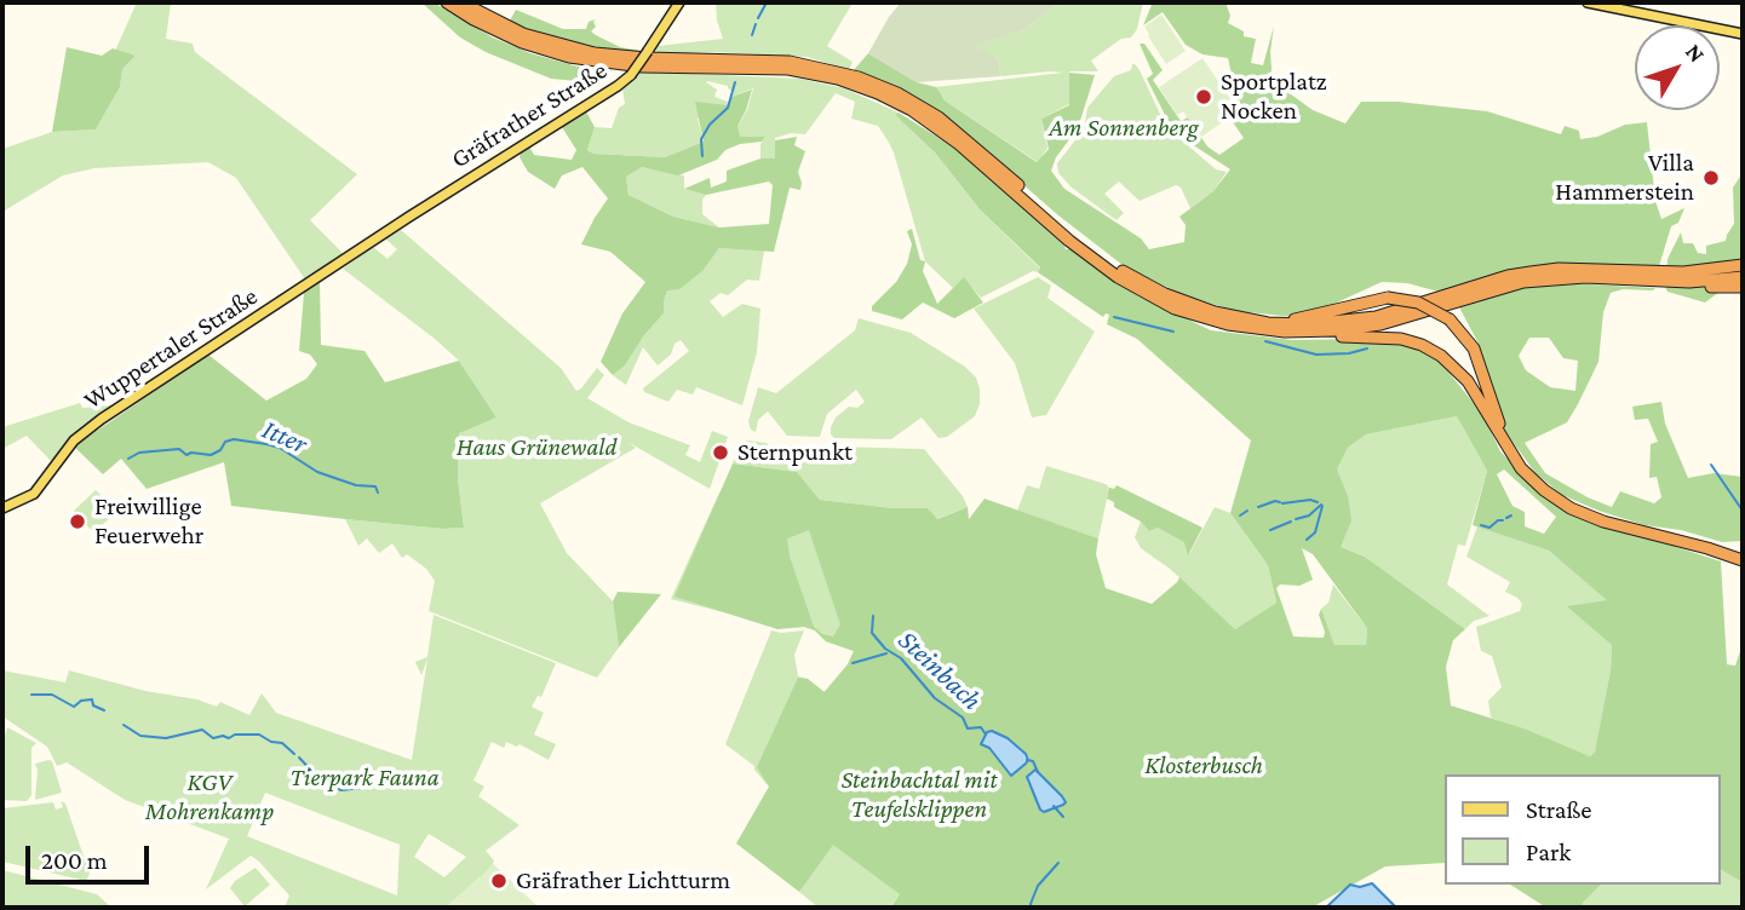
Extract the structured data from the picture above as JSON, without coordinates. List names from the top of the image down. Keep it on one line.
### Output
{"streets":{"main road":["Gräfrather Straße","Wuppertaler Straße"]},"crossings":[["Gräfrather Straße","Wuppertaler Straße"]],"water":["Itter","Steinbach"],"parks":["Am Sonnenberg","Haus Grünewald","Klosterbusch","Tierpark Fauna","Steinbachtal mit Teufelsklippen","KGV Mohrenkamp"],"places":["Sportplatz Nocken","Villa Hammerstein","Sternpunkt","Freiwillige Feuerwehr","Gräfrather Lichtturm"],"legend":["Straße","Park"],"scale_bar":"200 m","north":"top right"}
